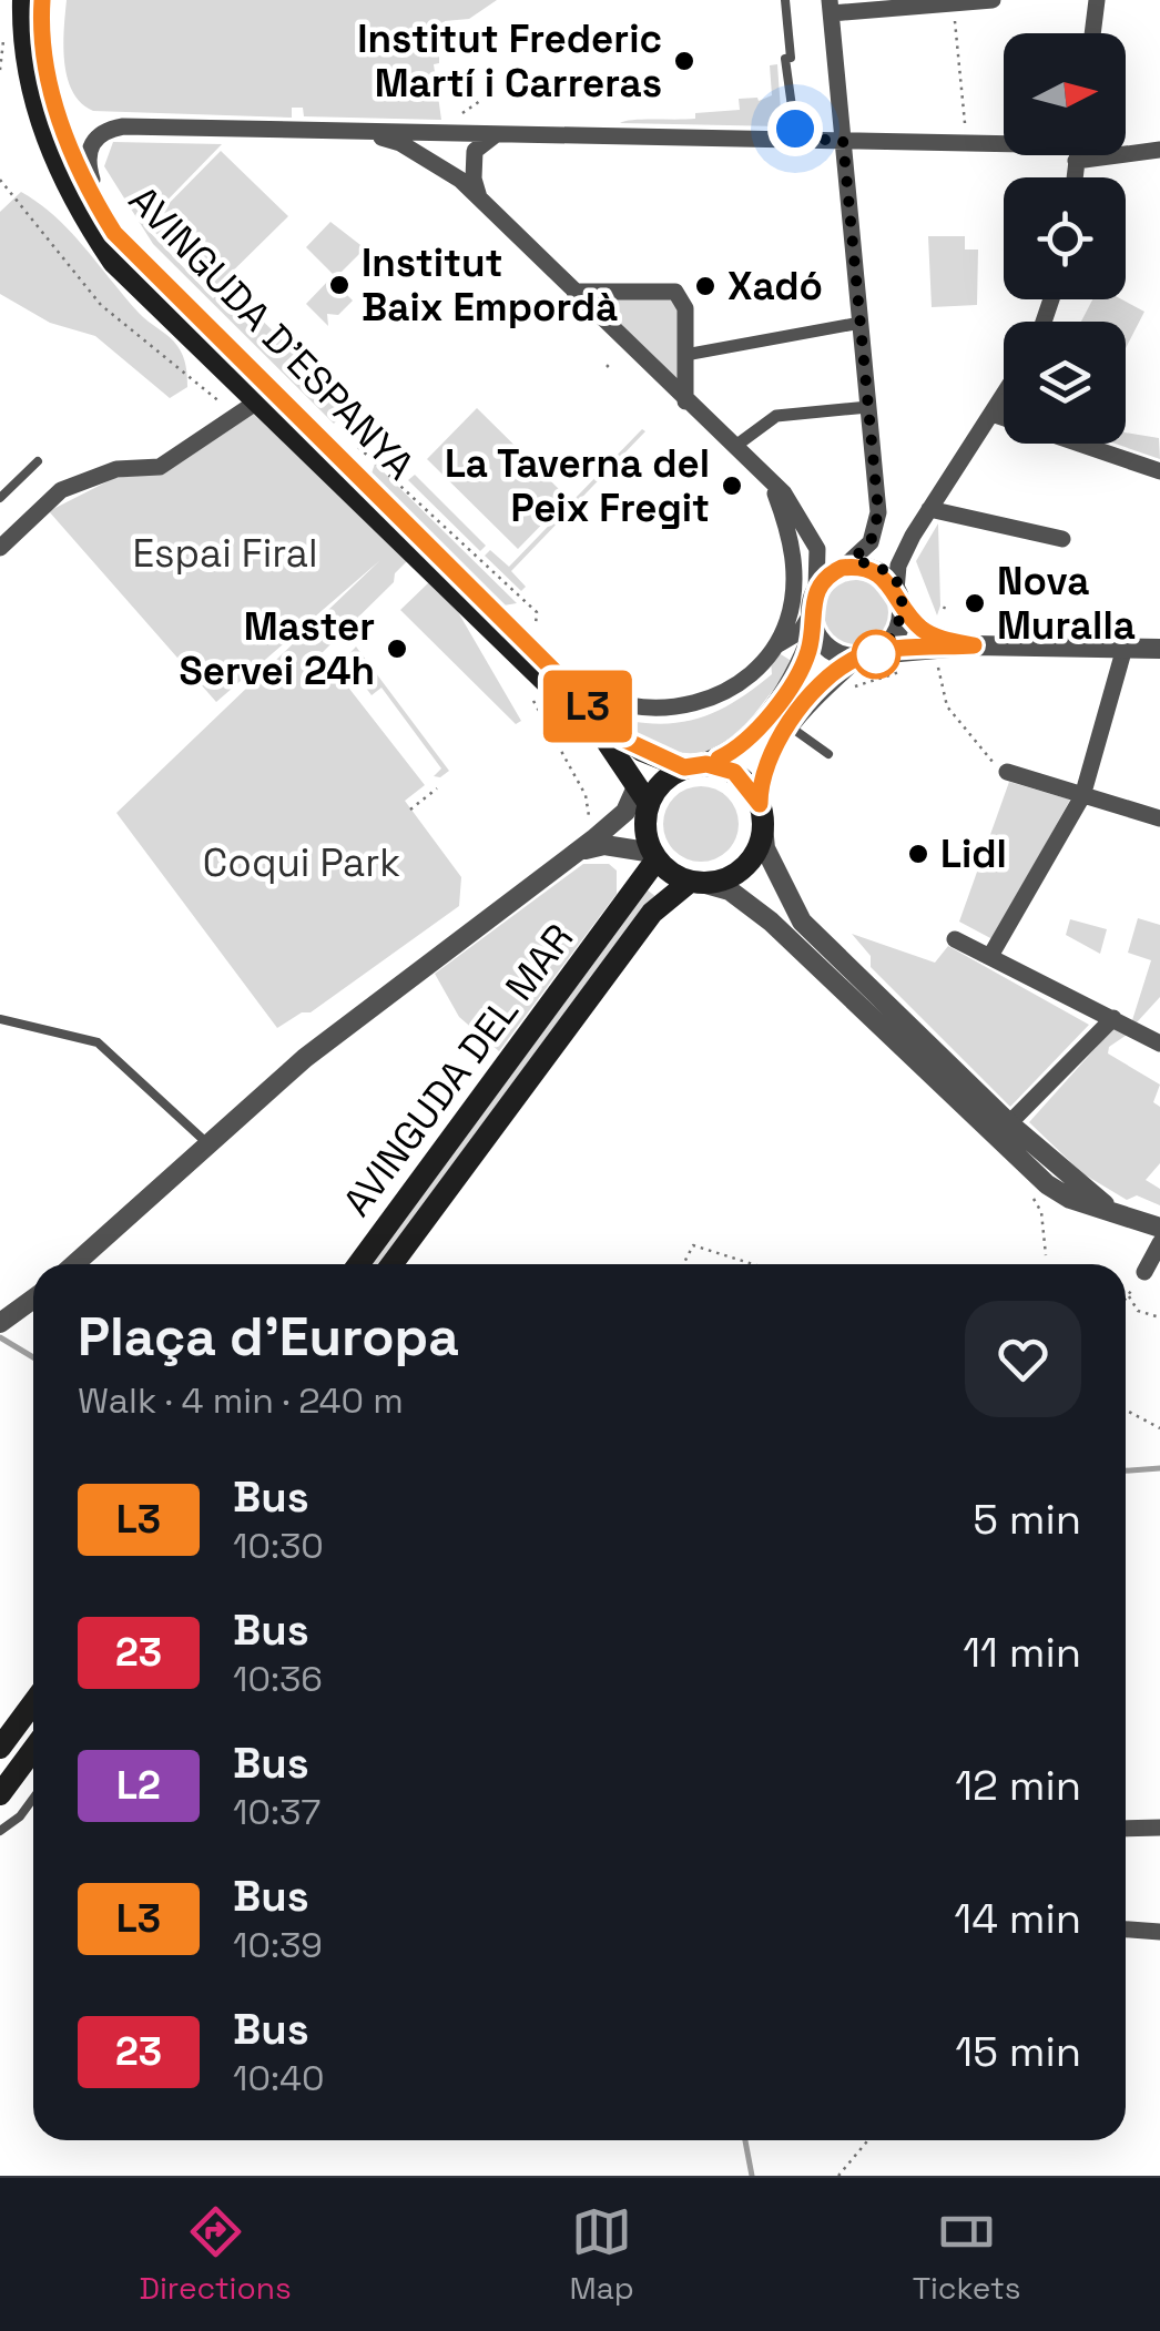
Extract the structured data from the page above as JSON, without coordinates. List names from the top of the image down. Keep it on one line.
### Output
{"streets":{"main road":["AVINGUDA D'ESPANYA","AVINGUDA DEL MAR"]},"crossings":[["AVINGUDA D'ESPANYA","AVINGUDA DEL MAR"]],"parks":["Espai Firal","Coqui Park"],"places":["Institut Frederic Martí i Carreras","Institut Baix Empordà","Xadó","La Taverna del Peix Fregit","Nova Muralla","Master Servei 24h","Lidl"],"lines":["bus line L3"],"north":"right","page":{"on_map":"L3","heading":["Plaça d'Europa","Walk · 4 min · 240 m"],"list":[{"mark":"L3","name":"Bus","note":"10:30","value":"5 min"},{"mark":"23","name":"Bus","note":"10:36","value":"11 min"},{"mark":"L2","name":"Bus","note":"10:37","value":"12 min"},{"mark":"L3","name":"Bus","note":"10:39","value":"14 min"},{"mark":"23","name":"Bus","note":"10:40","value":"15 min"}],"tabs":["Directions","Map","Tickets"]}}
